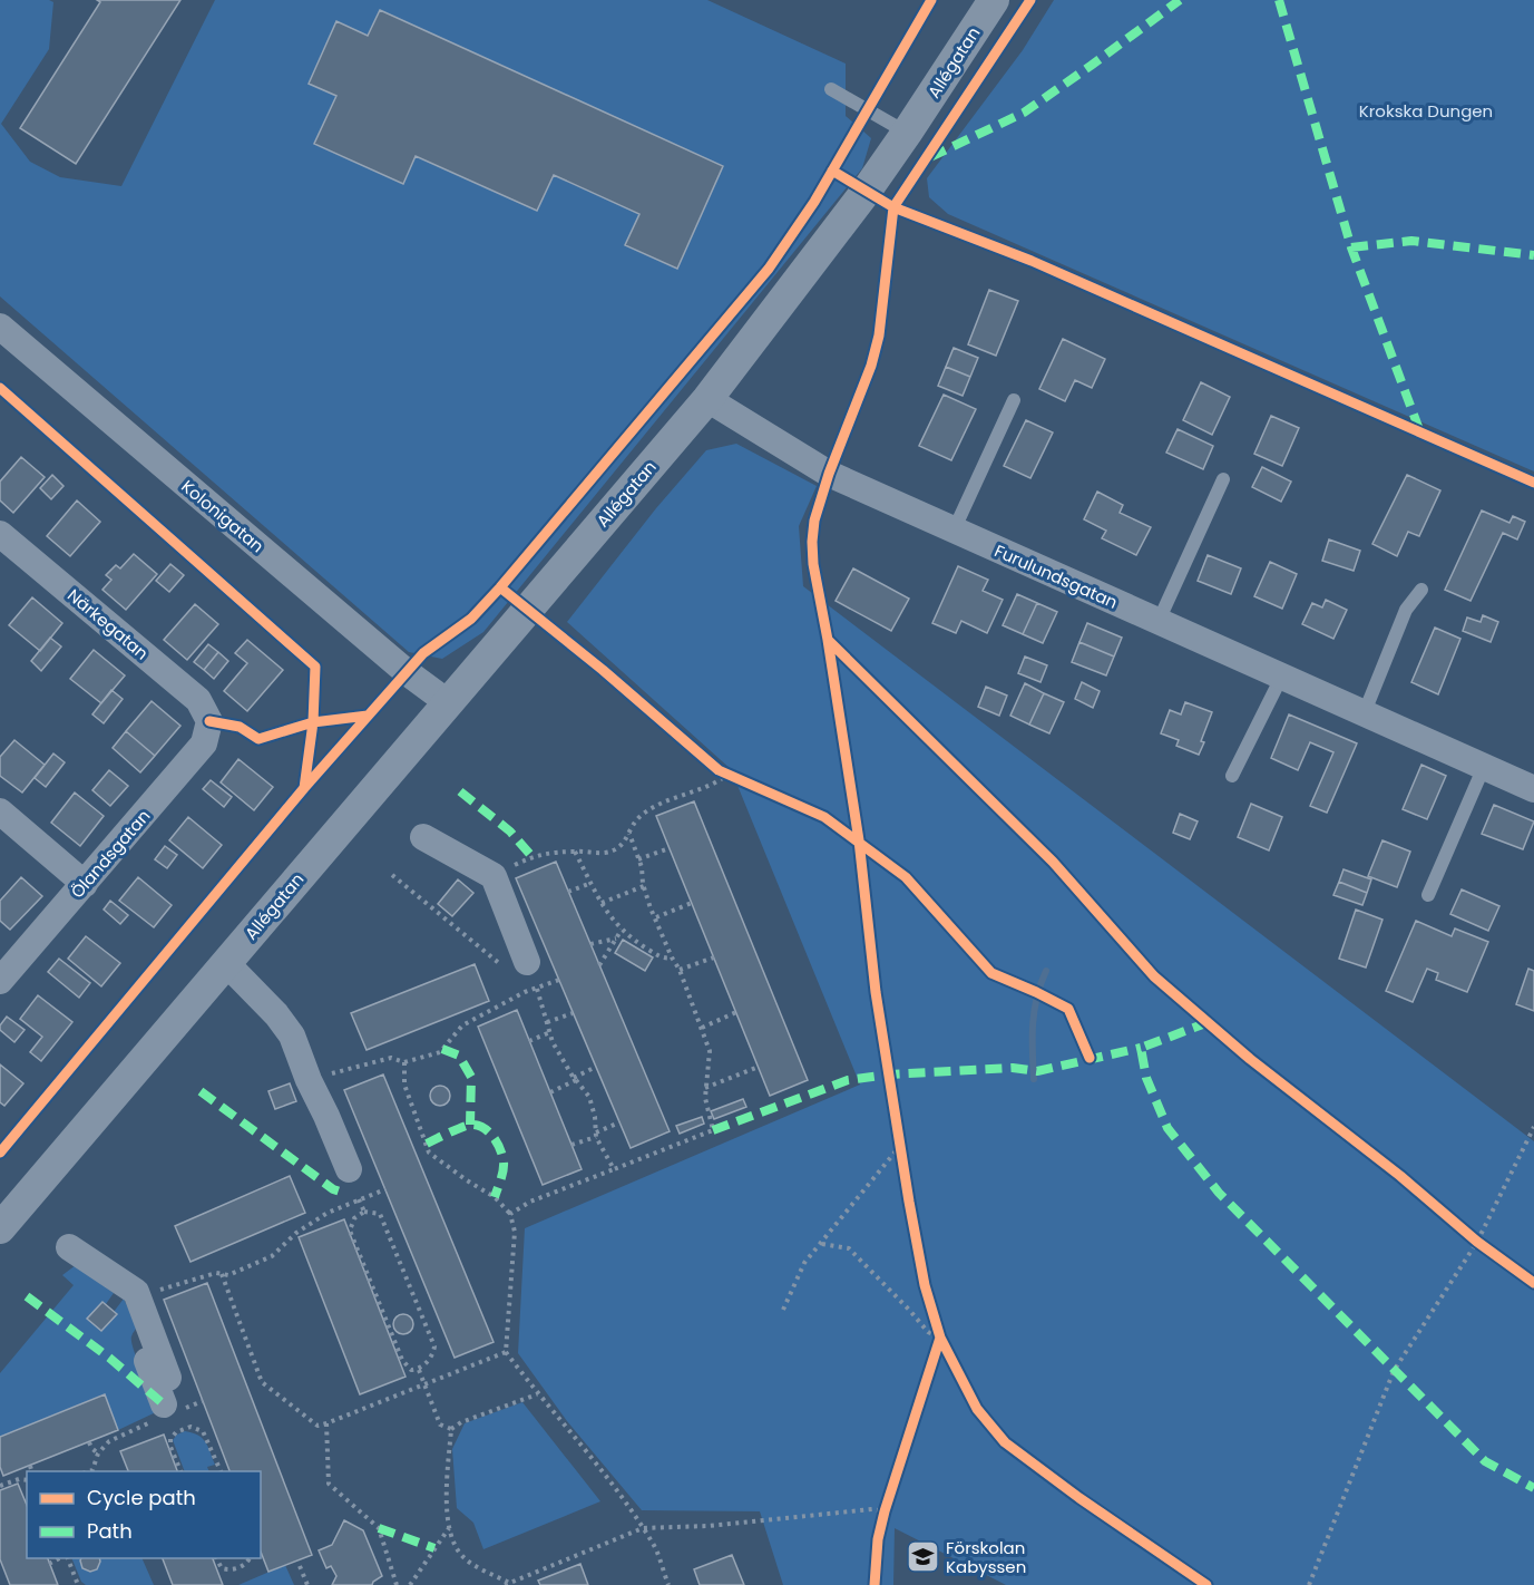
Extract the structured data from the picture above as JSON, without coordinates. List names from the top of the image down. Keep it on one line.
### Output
{"streets":{"street":["Allégatan","Kolonigatan","Furulundsgatan","Närkegatan","Ölandsgatan"]},"crossings":[["Allégatan","Kolonigatan"],["Allégatan","Furulundsgatan"],["Närkegatan","Ölandsgatan"]],"parks":["Krokska Dungen"],"places":{"school or university":["Förskolan Kabyssen"]},"legend":["Cycle path","Path"]}
